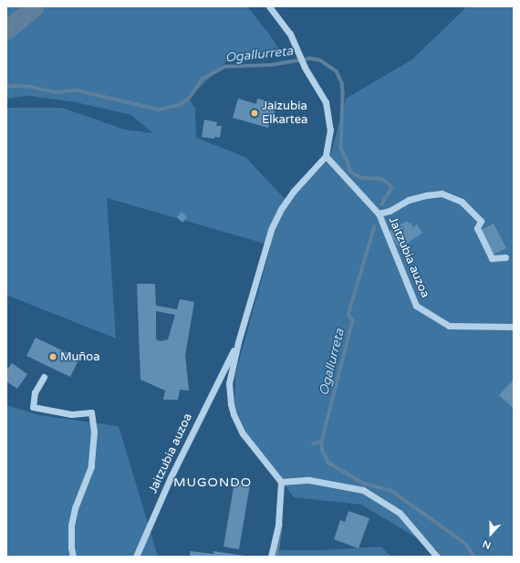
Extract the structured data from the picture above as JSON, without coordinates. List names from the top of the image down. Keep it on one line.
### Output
{"streets":{"street":["Jaitzubia auzoa"]},"districts":["MUGONDO"],"water":["Ogallurreta"],"places":["Jaizubia Elkartea","Muñoa"],"north":"bottom"}
